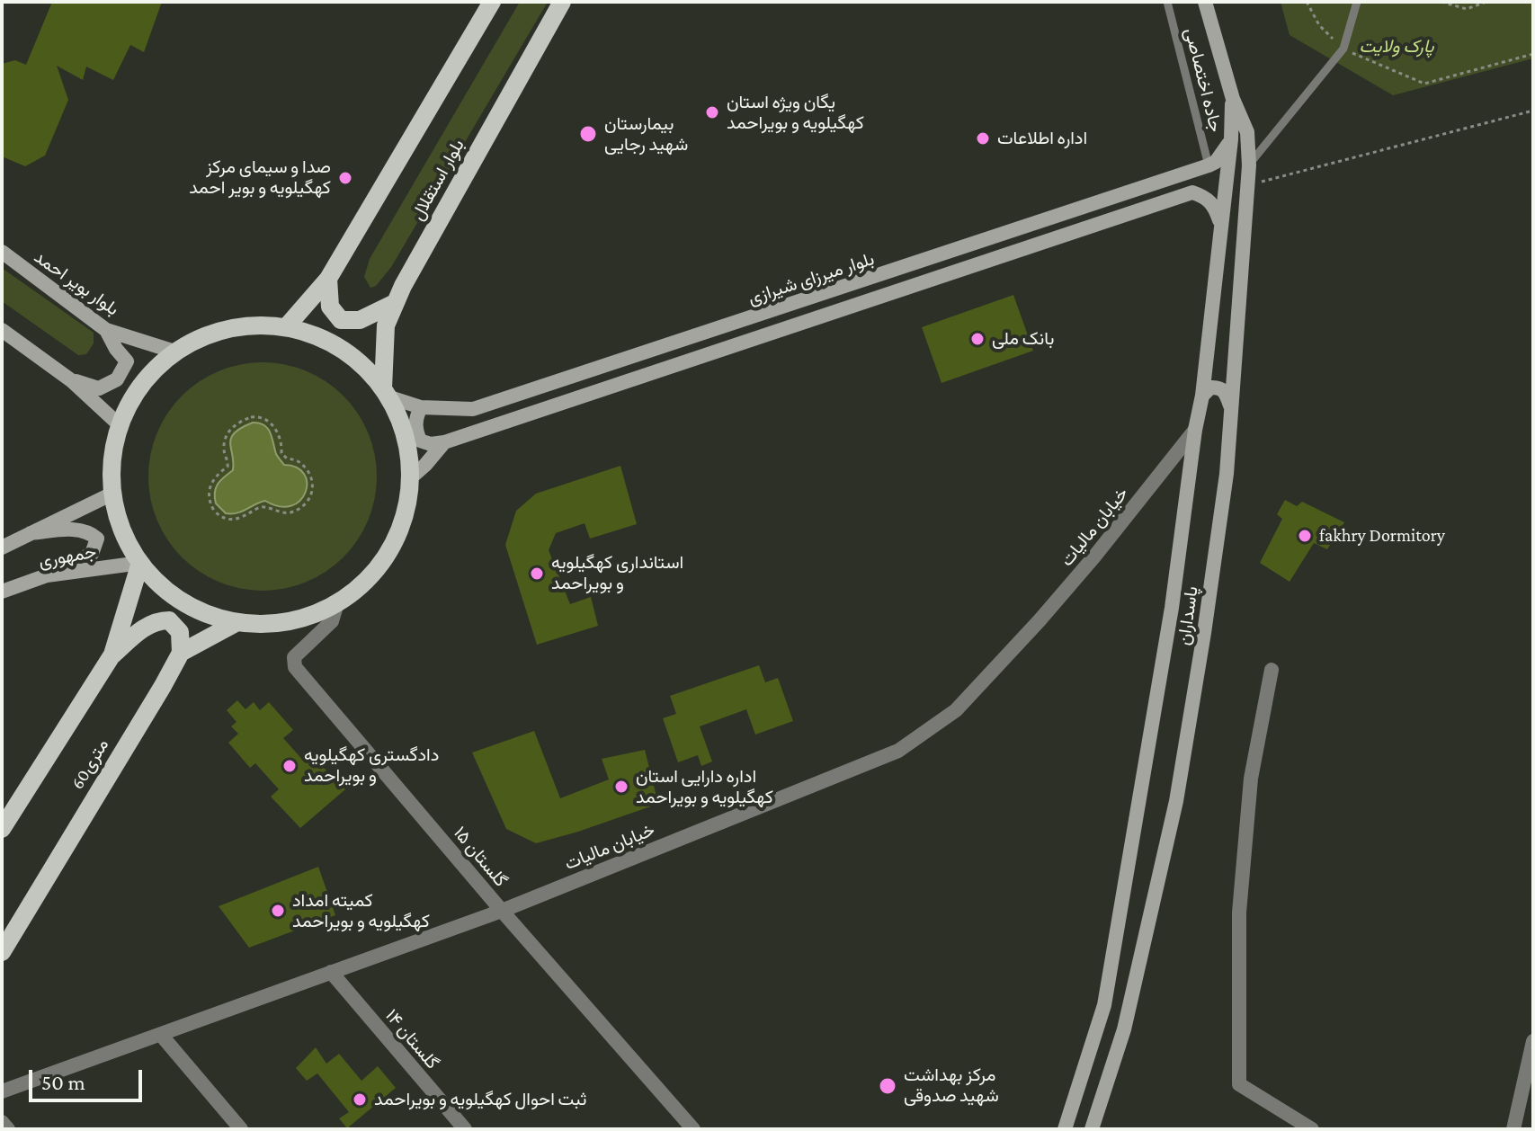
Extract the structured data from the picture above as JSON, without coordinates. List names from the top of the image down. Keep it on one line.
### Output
{"streets":{"main road":["بلوار استقلال","بلوار میرزای شیرازی","بلوار بویر احمد","جمهوری","پاسداران","60متری"],"street":["خیابان مالیات","گلستان ۱۵","گلستان ۱۴"],"lane":["جاده اختصاصی"]},"crossings":[["جاده اختصاصی","بلوار میرزای شیرازی"],["بلوار استقلال","بلوار میرزای شیرازی"],["خیابان مالیات","پاسداران"],["خیابان مالیات","گلستان ۱۵"],["خیابان مالیات","گلستان ۱۴"]],"parks":["پارک ولایت"],"places":["یگان ویژه استان کهگیلویه و بویراحمد","بیمارستان شهید رجایی","اداره اطلاعات","صدا و سیمای مرکز کهگیلویه و بویر احمد","بانک ملی","fakhry Dormitory","استانداری کهگیلویه و بویراحمد","دادگستری کهگیلویه و بویراحمد","اداره دارایی استان کهگیلویه و بویراحمد","کمیته امداد کهگیلویه و بویراحمد","مرکز بهداشت شهید صدوقی","ثبت احوال کهگیلویه و بویراحمد"],"scale_bar":"50 m"}
